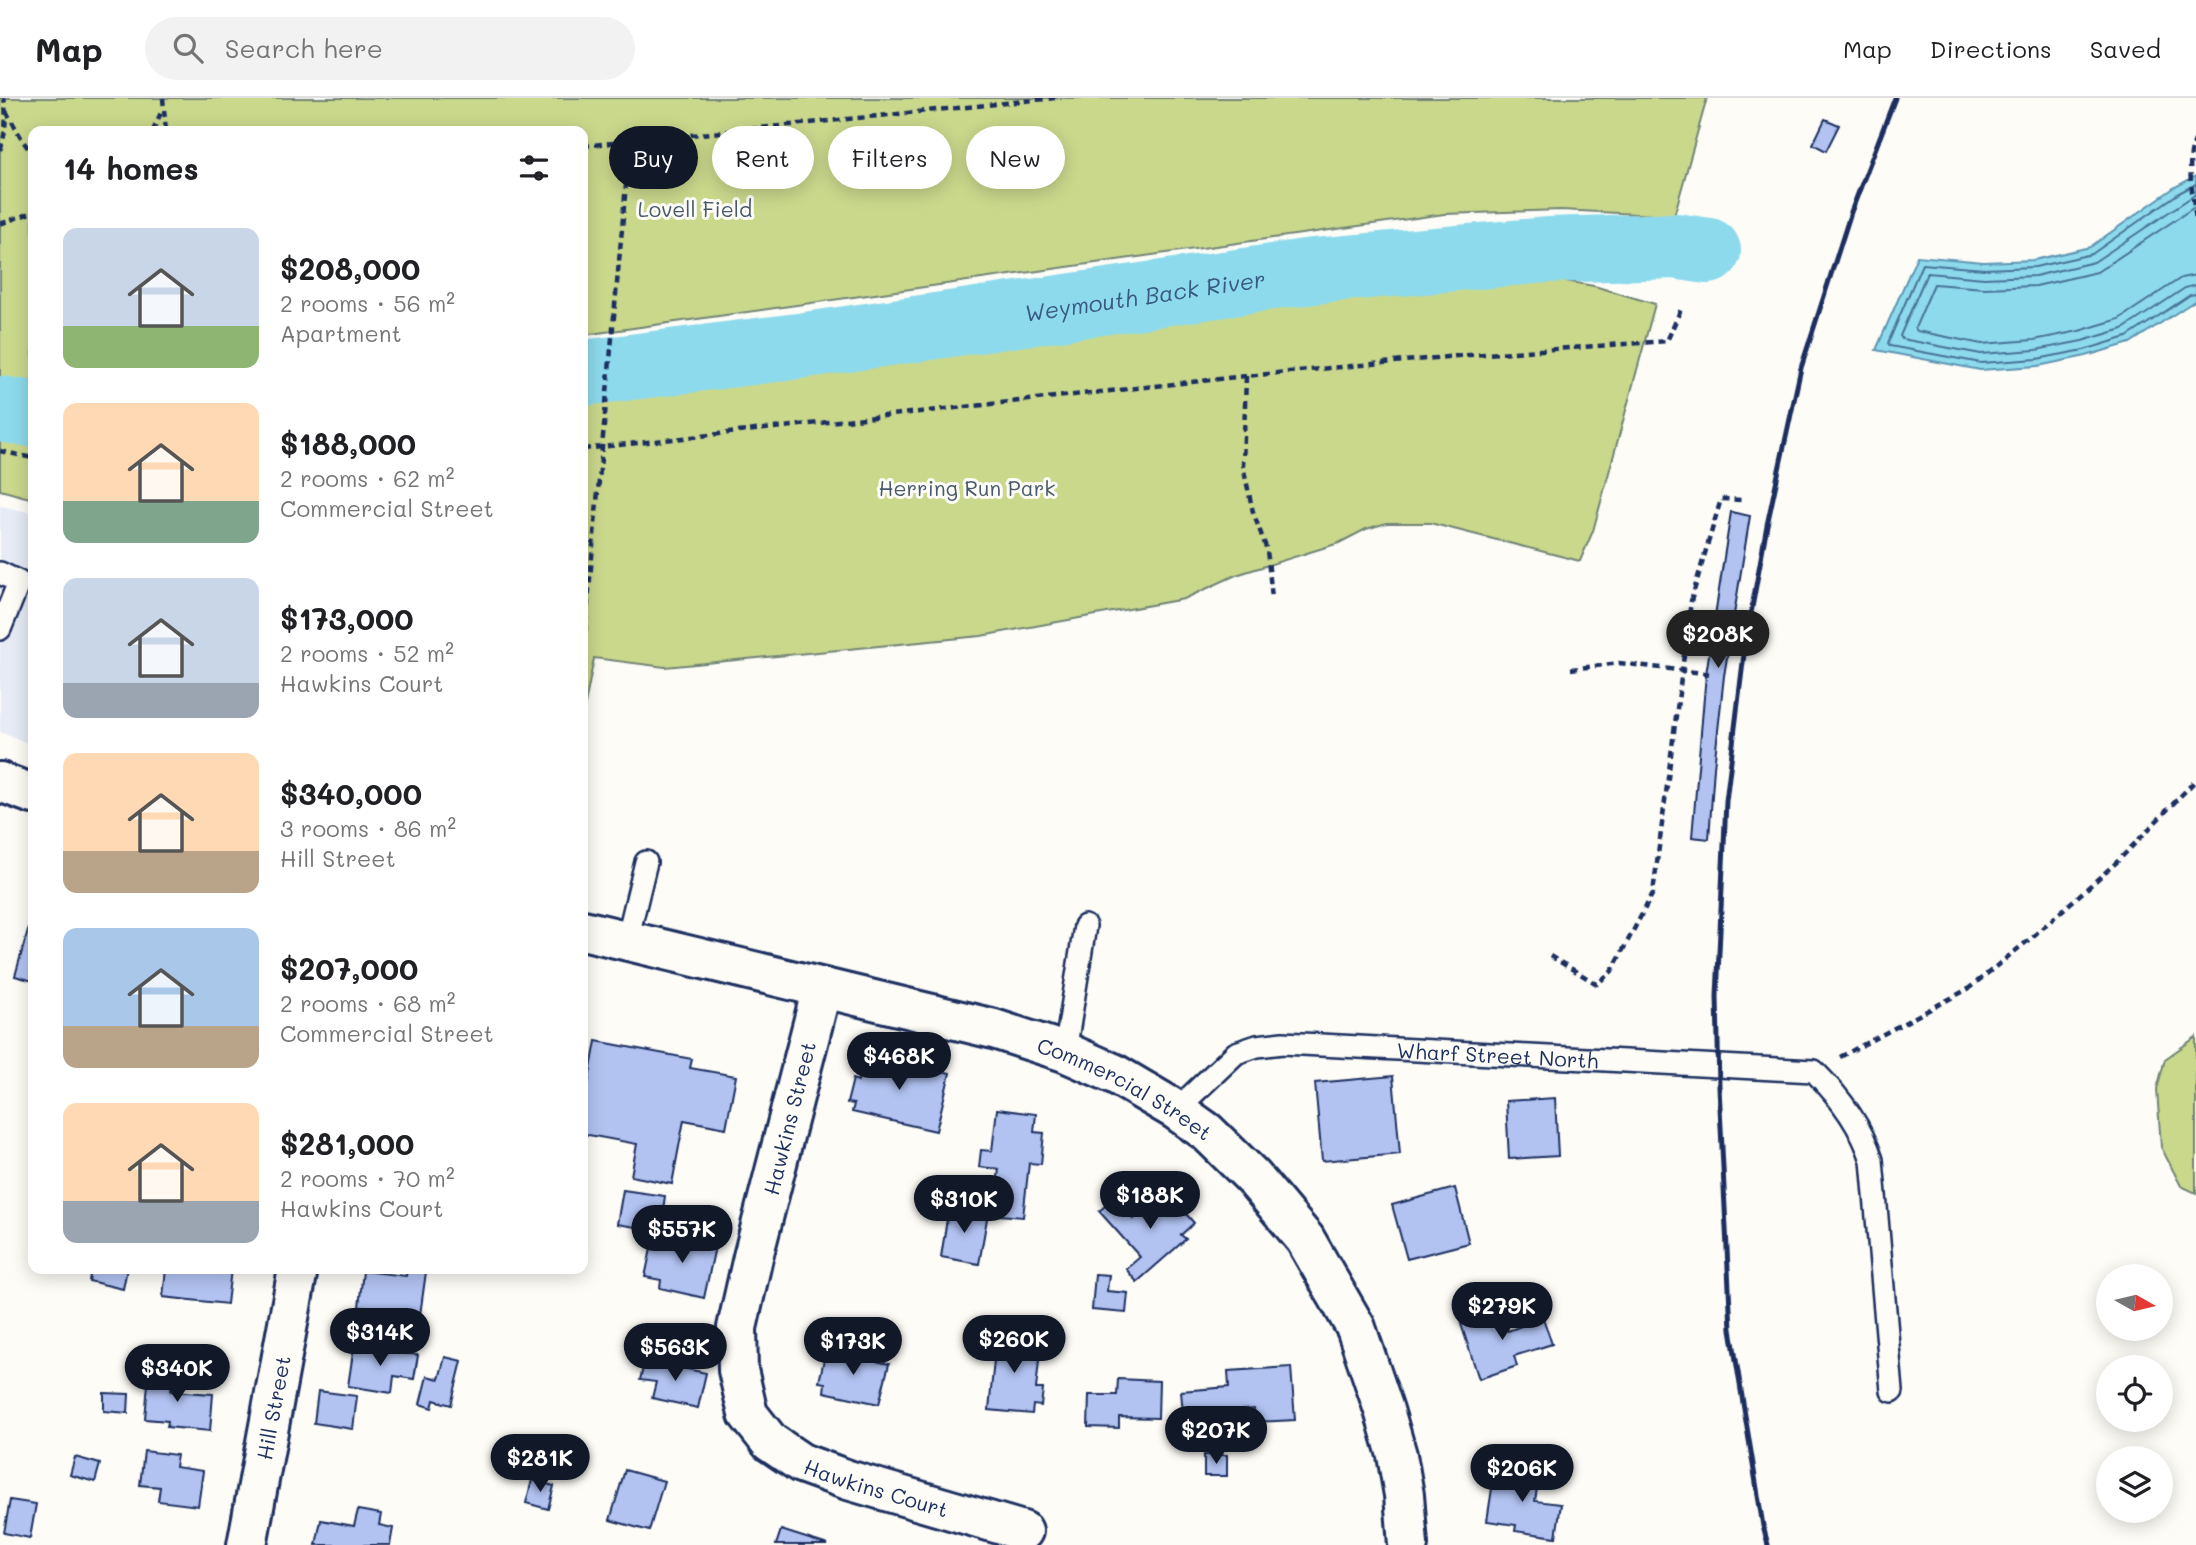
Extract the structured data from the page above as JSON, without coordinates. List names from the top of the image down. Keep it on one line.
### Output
{"streets":{"main road":["Commercial Street","Hawkins Street","Hill Street","Hawkins Court"],"lane":["Wharf Street North"]},"crossings":[["Wharf Street North","Commercial Street"],["Commercial Street","Hawkins Street"],["Hawkins Street","Hawkins Court"]],"water":["Weymouth Back River"],"parks":["Lovell Field","Herring Run Park"],"north":"right","page":{"header":"Map","search":"Search here","nav":["Map","Directions","Saved"],"chip":["Buy","Rent","Filters","New"],"heading":"14 homes","list":[{"name":"$208,000","note":"2 rooms · 56 m² · Apartment"},{"name":"$188,000","note":"2 rooms · 62 m² · Commercial Street"},{"name":"$173,000","note":"2 rooms · 52 m² · Hawkins Court"},{"name":"$340,000","note":"3 rooms · 86 m² · Hill Street"},{"name":"$207,000","note":"2 rooms · 68 m² · Commercial Street"},{"name":"$281,000","note":"2 rooms · 70 m² · Hawkins Court"}],"price":["$208K","$468K","$188K","$310K","$557K","$279K","$314K","$260K","$173K","$563K","$340K","$207K","$281K","$206K"]}}
